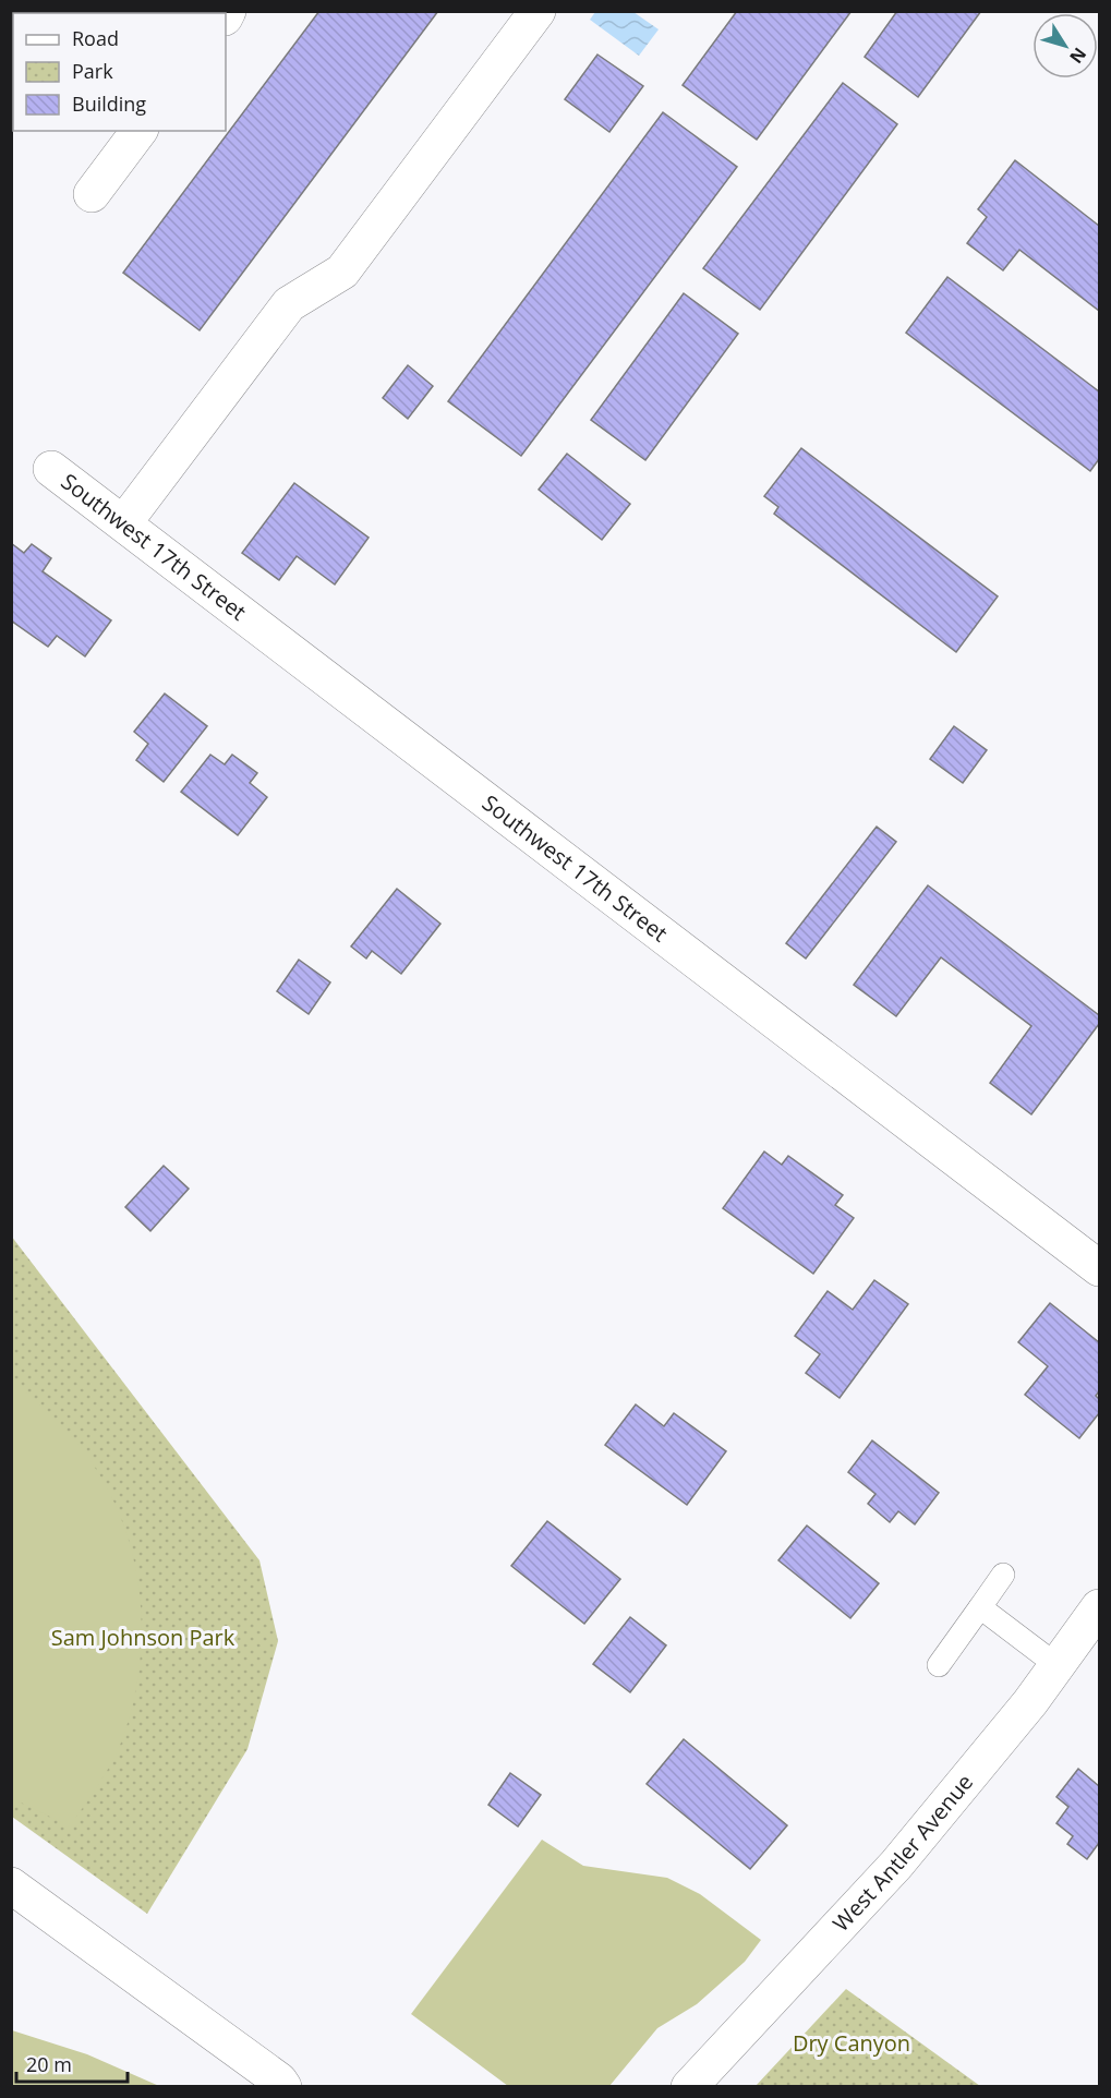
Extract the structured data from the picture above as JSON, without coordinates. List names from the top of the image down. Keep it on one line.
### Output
{"streets":{"street":["Southwest 17th Street","West Antler Avenue"]},"parks":["Sam Johnson Park","Dry Canyon"],"legend":["Road","Park","Building"],"scale_bar":"20 m","north":"bottom right"}
